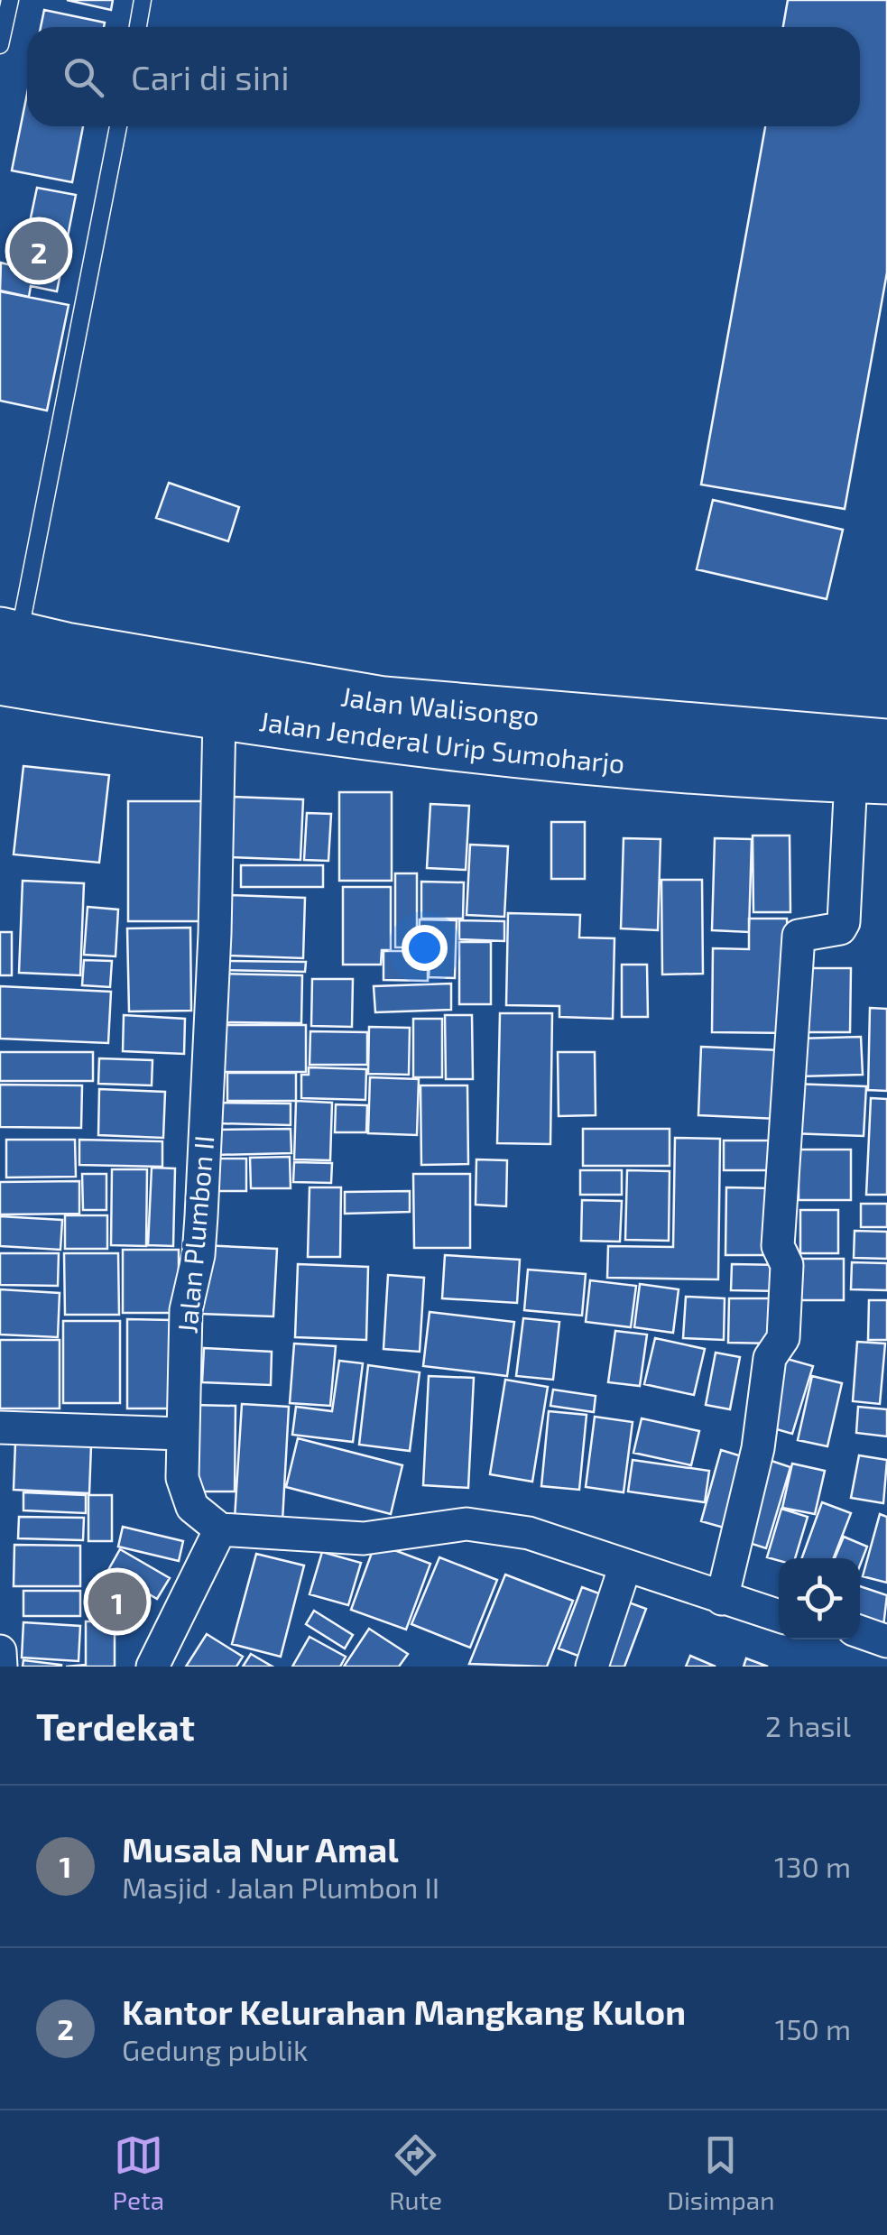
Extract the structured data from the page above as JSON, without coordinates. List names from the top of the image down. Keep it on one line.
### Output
{"streets":{"highway":["Jalan Walisongo","Jalan Jenderal Urip Sumoharjo"],"street":["Jalan Plumbon II"]},"crossings":[["Jalan Walisongo","Jalan Jenderal Urip Sumoharjo"],["Jalan Jenderal Urip Sumoharjo","Jalan Plumbon II"]],"page":{"search":"Cari di sini","pins":["2","1"],"heading":["Terdekat","2 hasil"],"list":[{"mark":"1","name":"Musala Nur Amal","note":"Masjid · Jalan Plumbon II","value":"130 m"},{"mark":"2","name":"Kantor Kelurahan Mangkang Kulon","note":"Gedung publik","value":"150 m"}],"nav":["Peta","Rute","Disimpan"]}}
